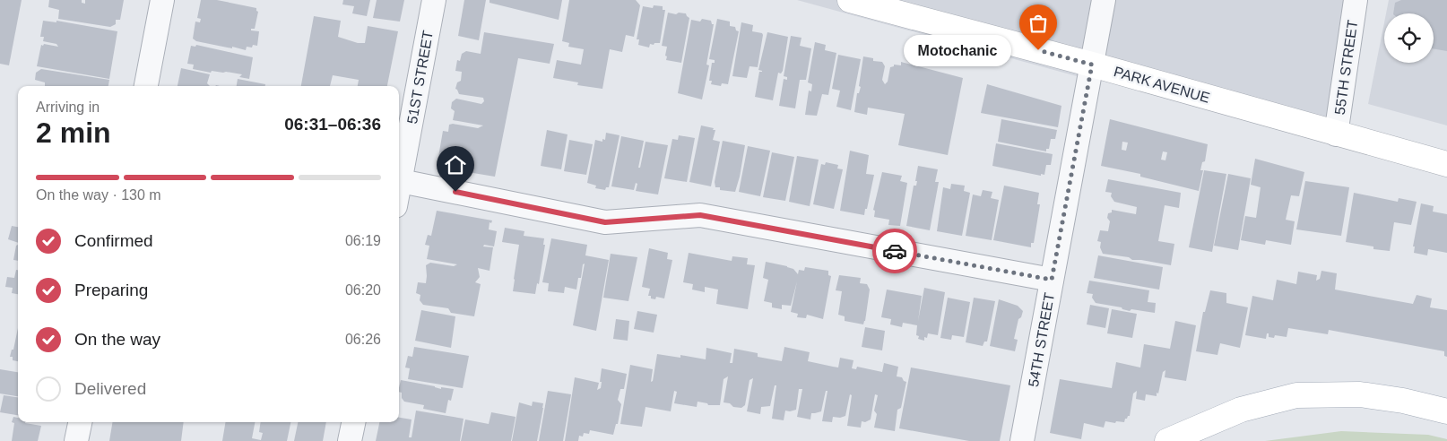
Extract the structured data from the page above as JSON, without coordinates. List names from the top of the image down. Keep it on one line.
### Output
{"streets":{"main road":["PARK AVENUE"],"street":["55TH STREET","51ST STREET","54TH STREET"]},"crossings":[["55TH STREET","PARK AVENUE"],["PARK AVENUE","54TH STREET"]],"places":["Motochanic"],"page":{"bubble":"Motochanic","heading":["2 min","Arriving in","06:31–06:36"],"bar":"On the way · 130 m","list":[["Confirmed","06:19"],["Preparing","06:20"],["On the way","06:26"],"Delivered"]}}
